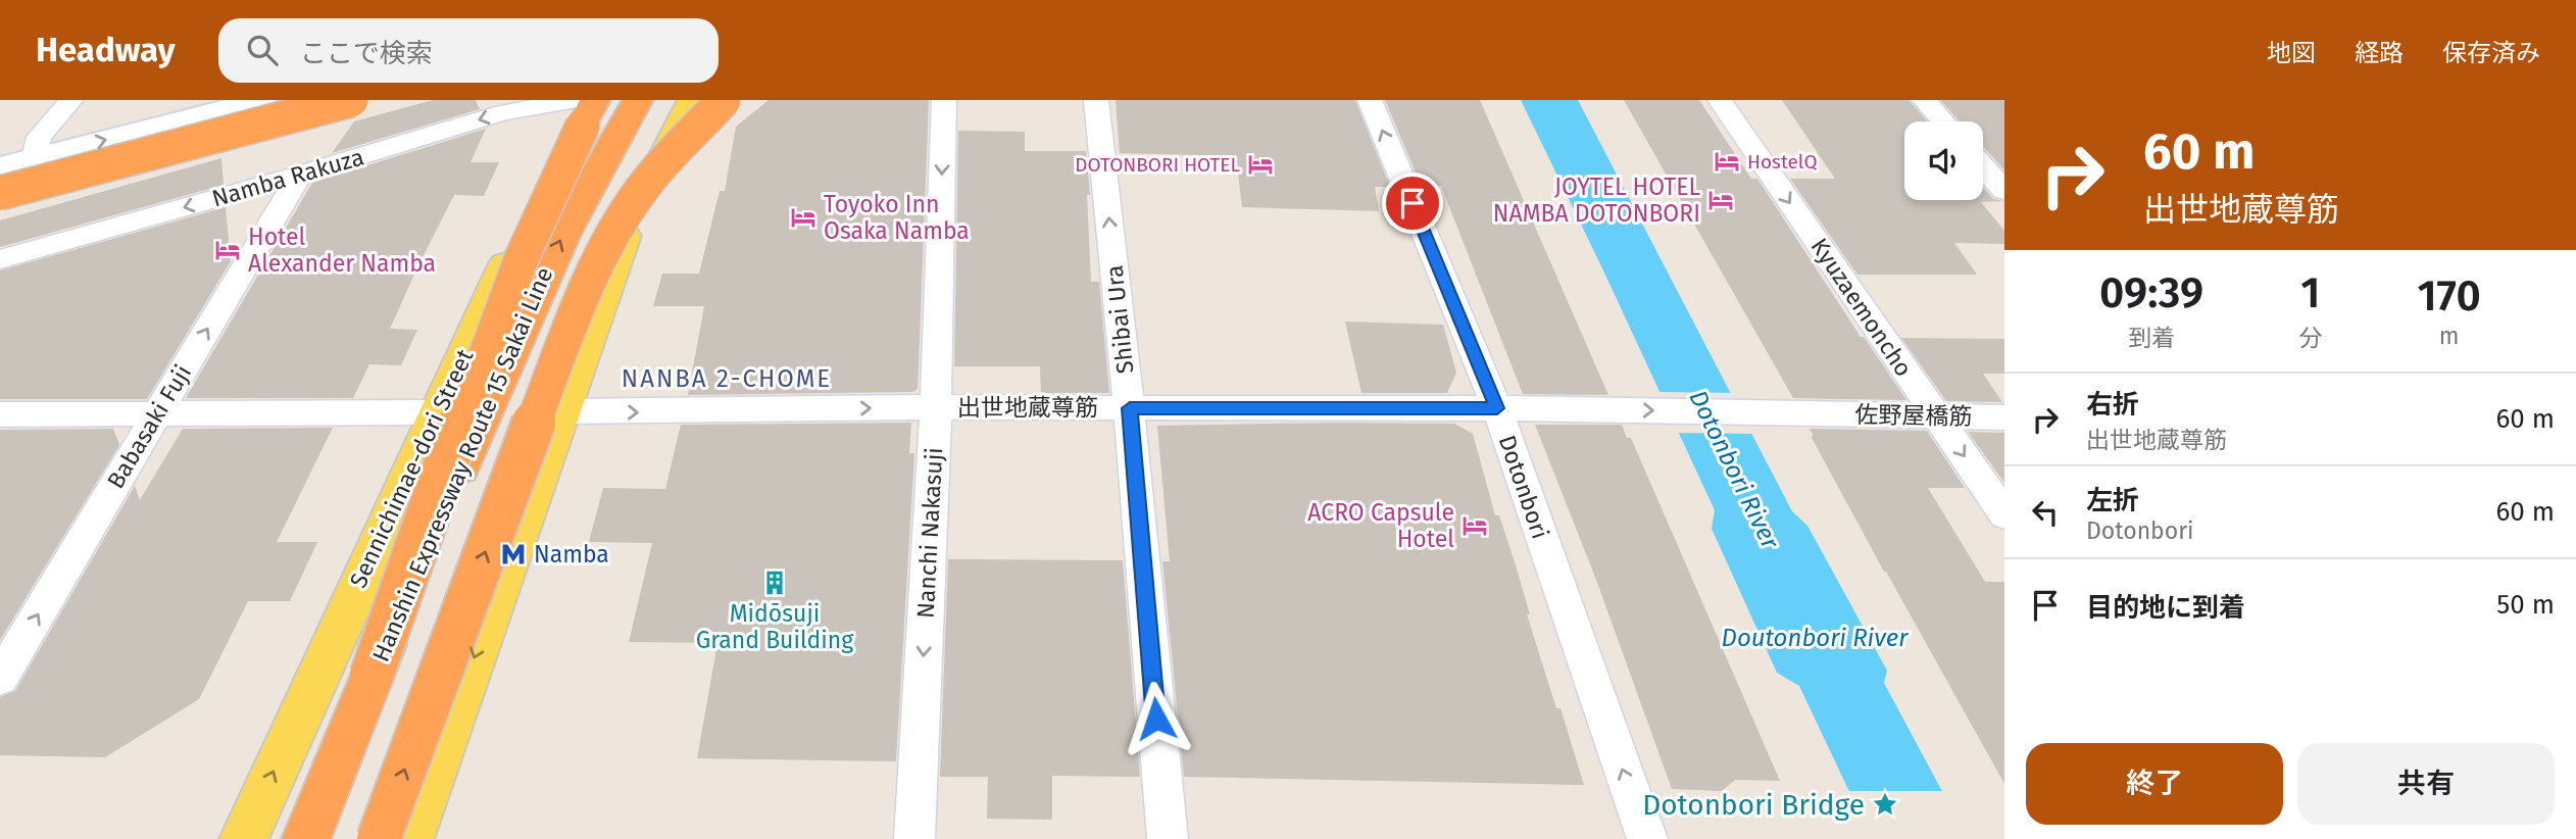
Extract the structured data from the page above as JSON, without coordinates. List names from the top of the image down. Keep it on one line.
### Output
{"streets":{"highway":["Hanshin Expressway Route 15 Sakai Line"],"main road":["Sennichimae-dori Street"],"street":["Namba Rakuza","Kyuzaemoncho","Shibai Ura","出世地蔵尊筋","佐野屋橋筋","Babasaki Fuji","Dotonbori","Nanchi Nakasuji"]},"crossings":[["Namba Rakuza","Babasaki Fuji"],["Kyuzaemoncho","佐野屋橋筋"],["Shibai Ura","出世地蔵尊筋"],["出世地蔵尊筋","佐野屋橋筋"],["出世地蔵尊筋","Dotonbori"],["出世地蔵尊筋","Nanchi Nakasuji"]],"one_way":["Kyuzaemoncho","Shibai Ura","出世地蔵尊筋","佐野屋橋筋","Babasaki Fuji","Dotonbori","Nanchi Nakasuji"],"districts":["NANBA 2-CHOME"],"water":["Dotonbori River","Doutonbori River"],"places":{"hotel":["HostelQ","DOTONBORI HOTEL","JOYTEL HOTEL NAMBA DOTONBORI","Toyoko Inn Osaka Namba","Hotel Alexander Namba","ACRO Capsule Hotel"],"metro station":["Namba"],"building":["Midōsuji Grand Building"],"place":["Dotonbori Bridge"]},"page":{"header":"Headway","search":"ここで検索","nav":["地図","経路","保存済み"],"turn":["60 m","出世地蔵尊筋"],"eta":["09:39","到着","1","分","170","m"],"list":[{"name":"右折","note":"出世地蔵尊筋","value":"60 m"},{"name":"左折","note":"Dotonbori","value":"60 m"},{"name":"目的地に到着","value":"50 m"}],"buttons":["終了","共有"]}}
